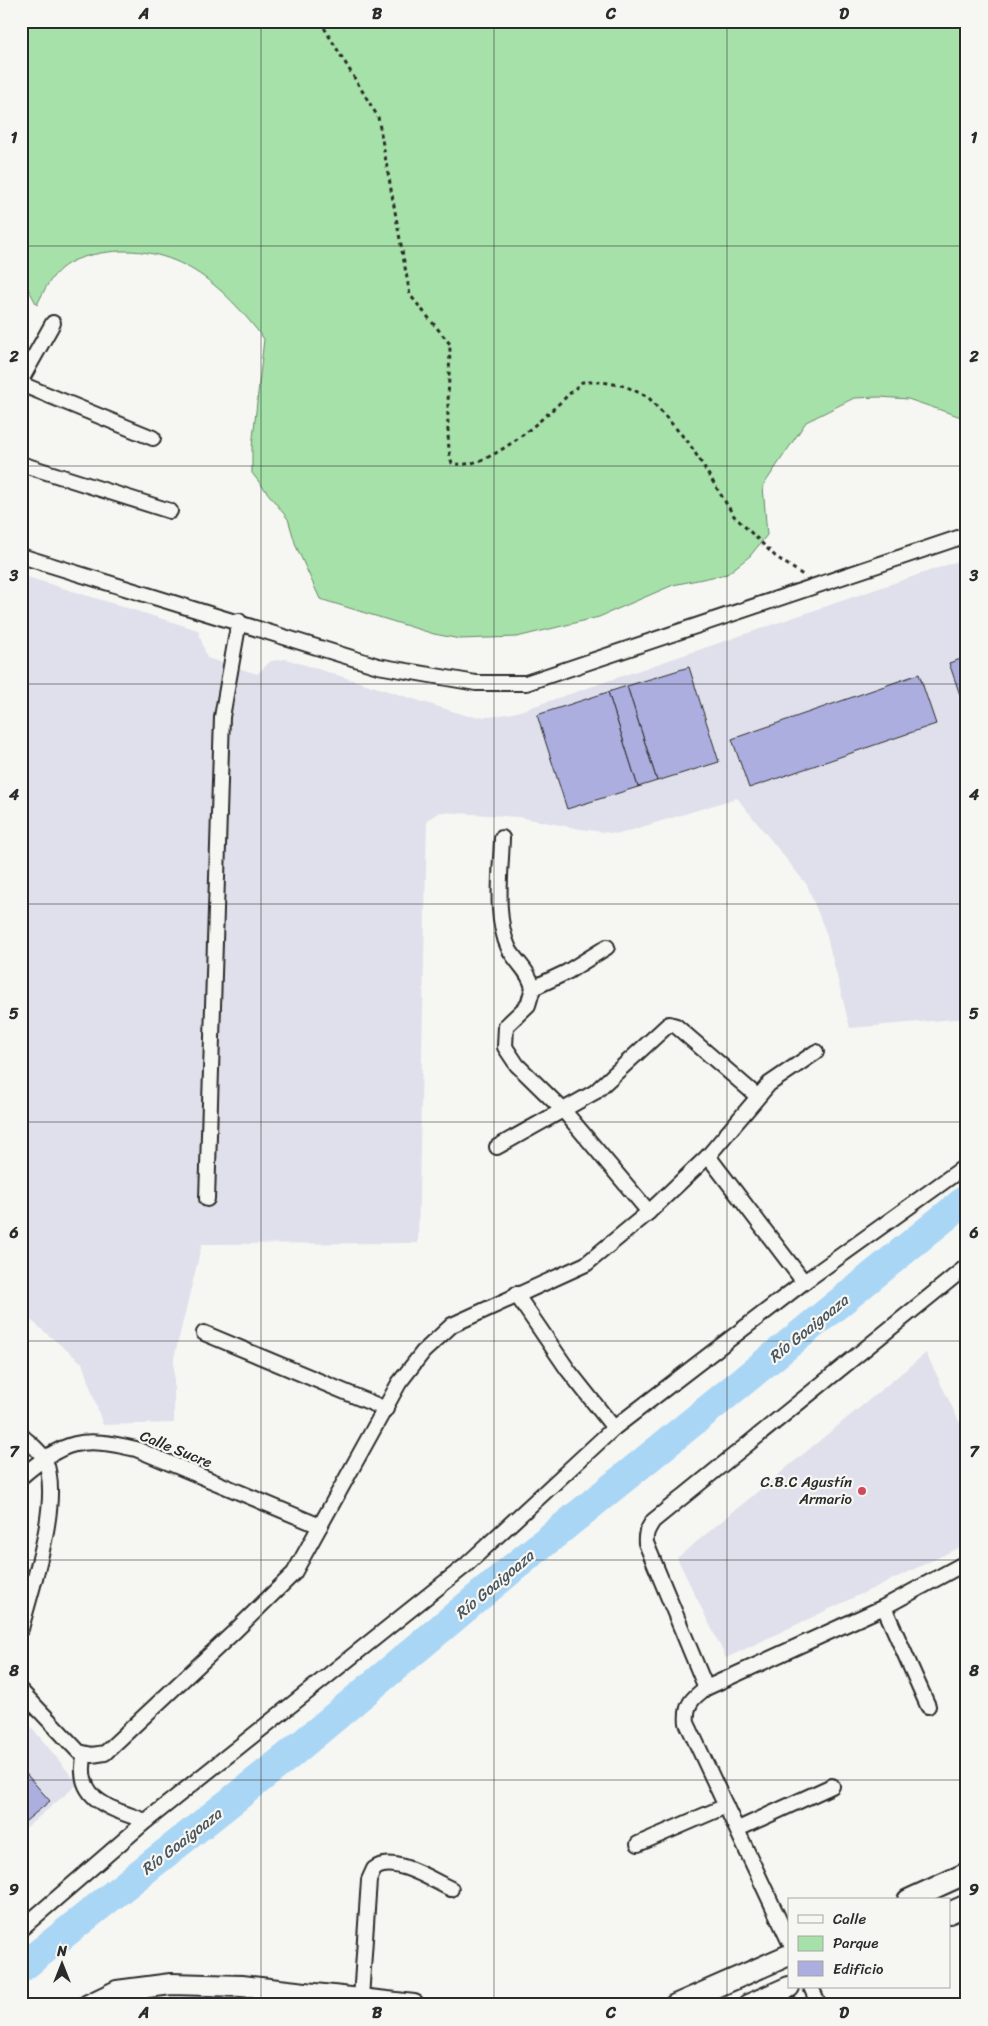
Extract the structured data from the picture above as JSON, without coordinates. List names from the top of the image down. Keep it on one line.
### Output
{"streets":{"street":["Calle Sucre"]},"water":["Río Goaigoaza"],"places":["C.B.C Agustín Armario"],"legend":["Calle","Parque","Edificio"],"north":"top","grid":{"columns":["A","B","C","D"],"rows":["1","2","3","4","5","6","7","8","9"]}}
